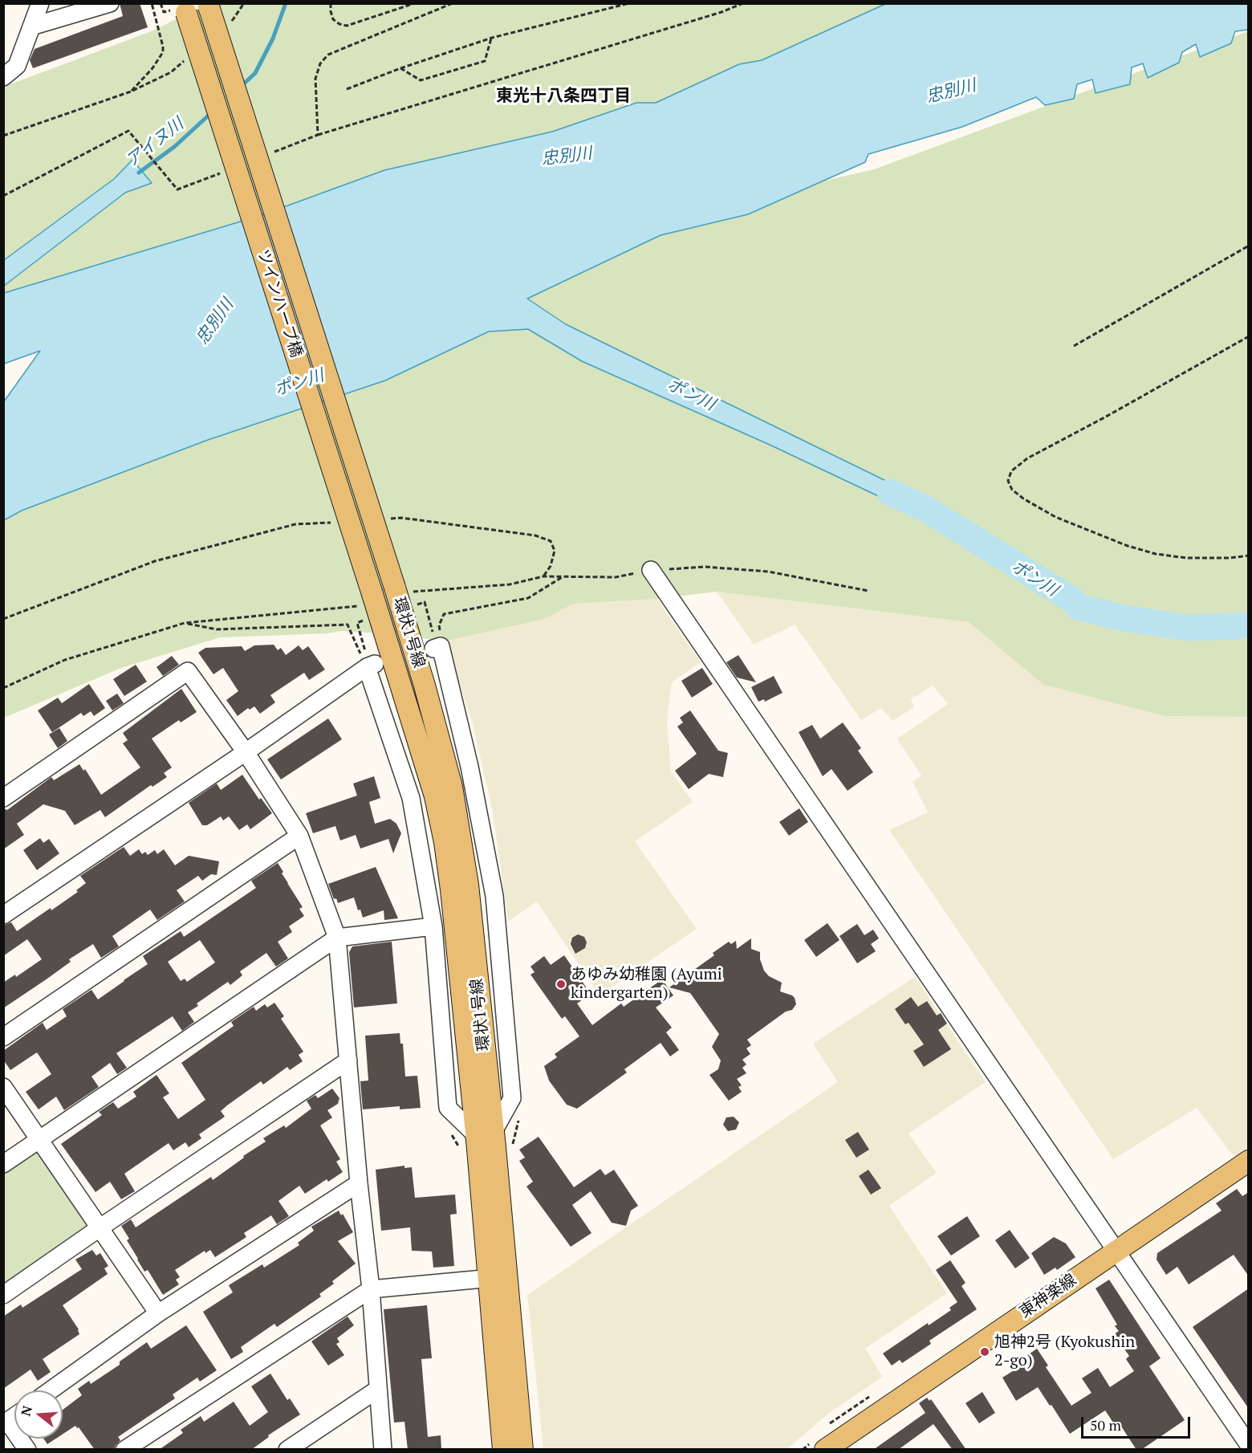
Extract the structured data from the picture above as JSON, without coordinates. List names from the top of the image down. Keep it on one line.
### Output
{"streets":{"main road":["ツインハープ橋","環状1号線","東神楽線"]},"crossings":[["ツインハープ橋","環状1号線"]],"districts":["東光十八条四丁目"],"water":["忠別川","アイヌ川","ポン川"],"places":["あゆみ幼稚園 (Ayumi kindergarten)","旭神2号 (Kyokushin 2-go)"],"scale_bar":"50 m","north":"left"}
